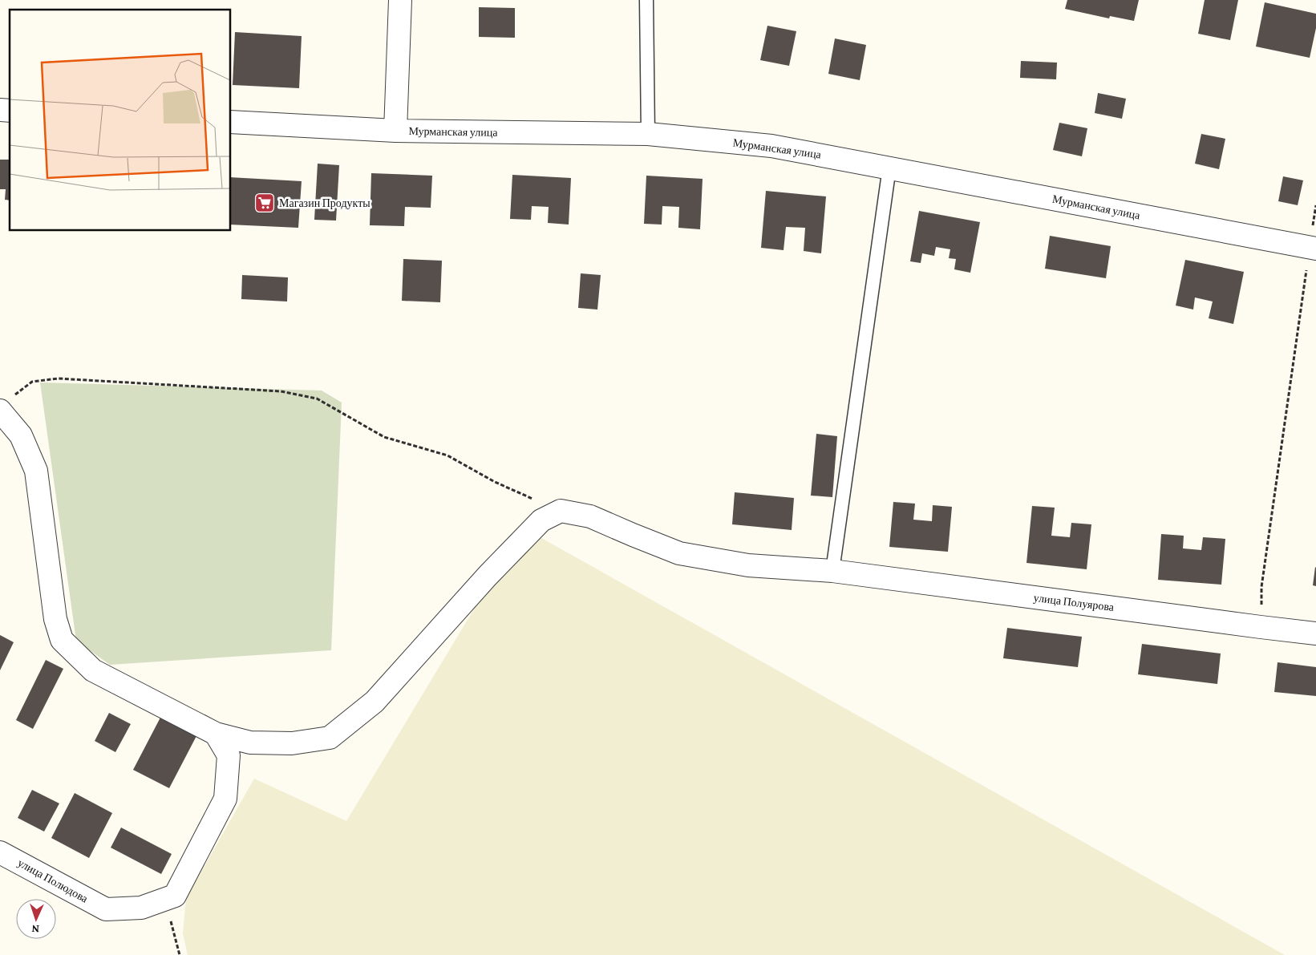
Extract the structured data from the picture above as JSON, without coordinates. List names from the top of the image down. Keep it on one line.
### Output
{"streets":{"street":["Мурманская улица","улица Полуярова","улица Полюдова"]},"places":{"supermarket":["Магазин Продукты"]},"north":"bottom"}
